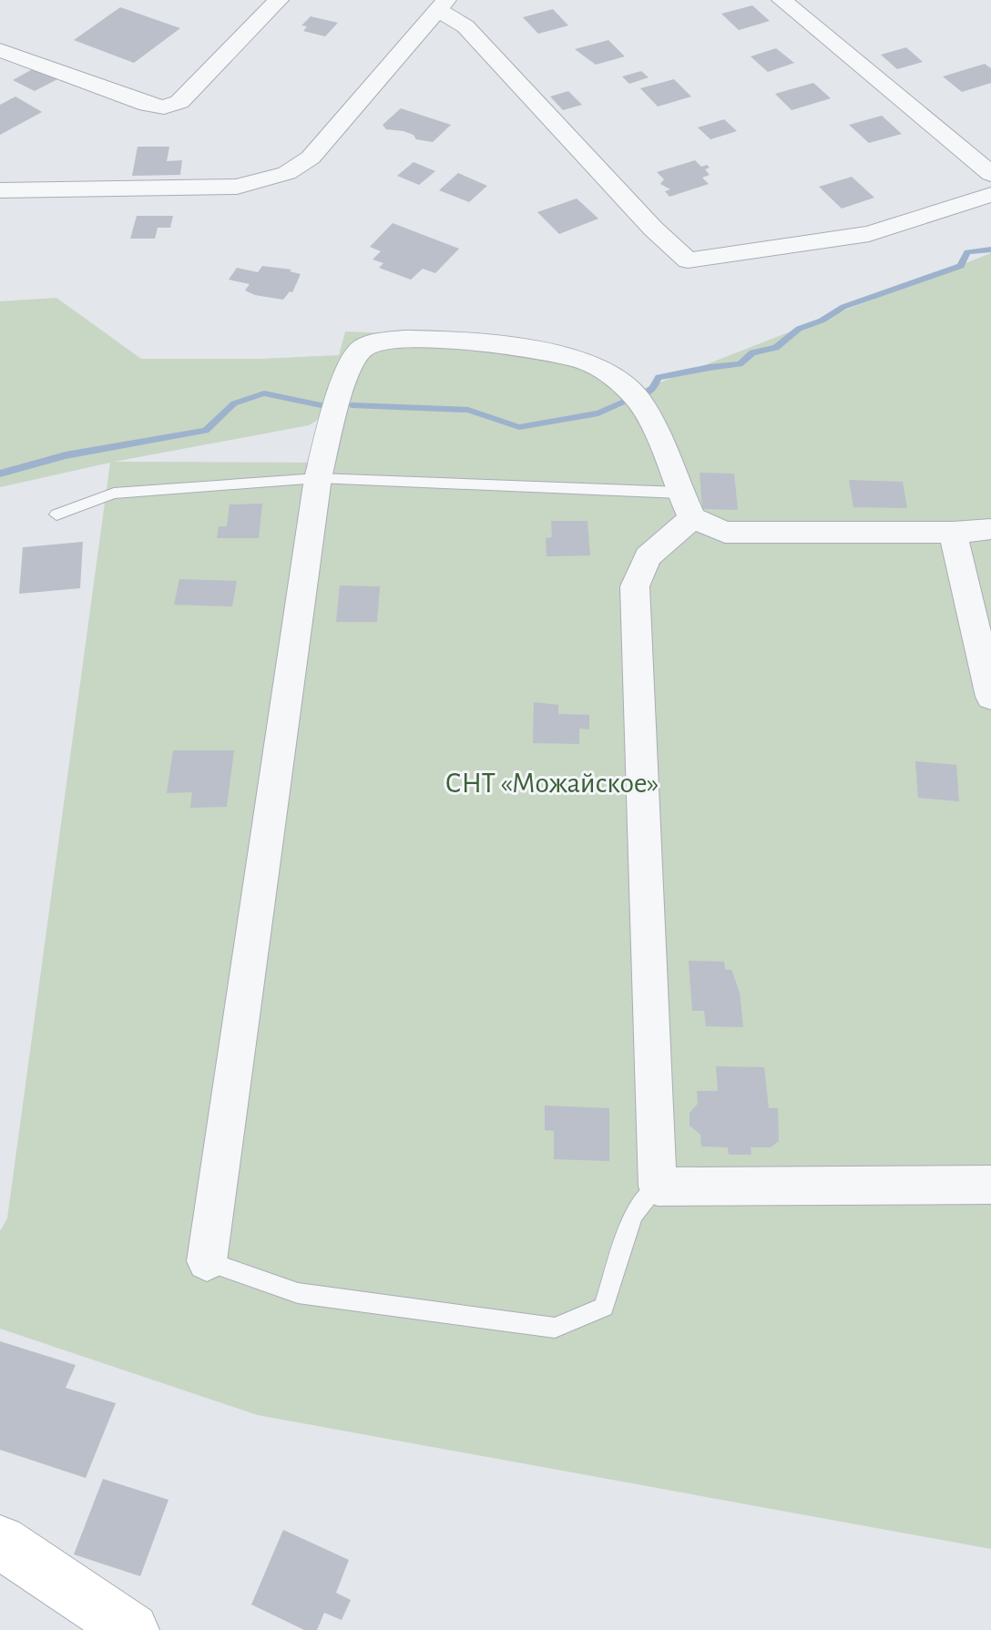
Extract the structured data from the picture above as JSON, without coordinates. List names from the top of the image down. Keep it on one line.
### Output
{"parks":["СНТ «Можайское»"]}
